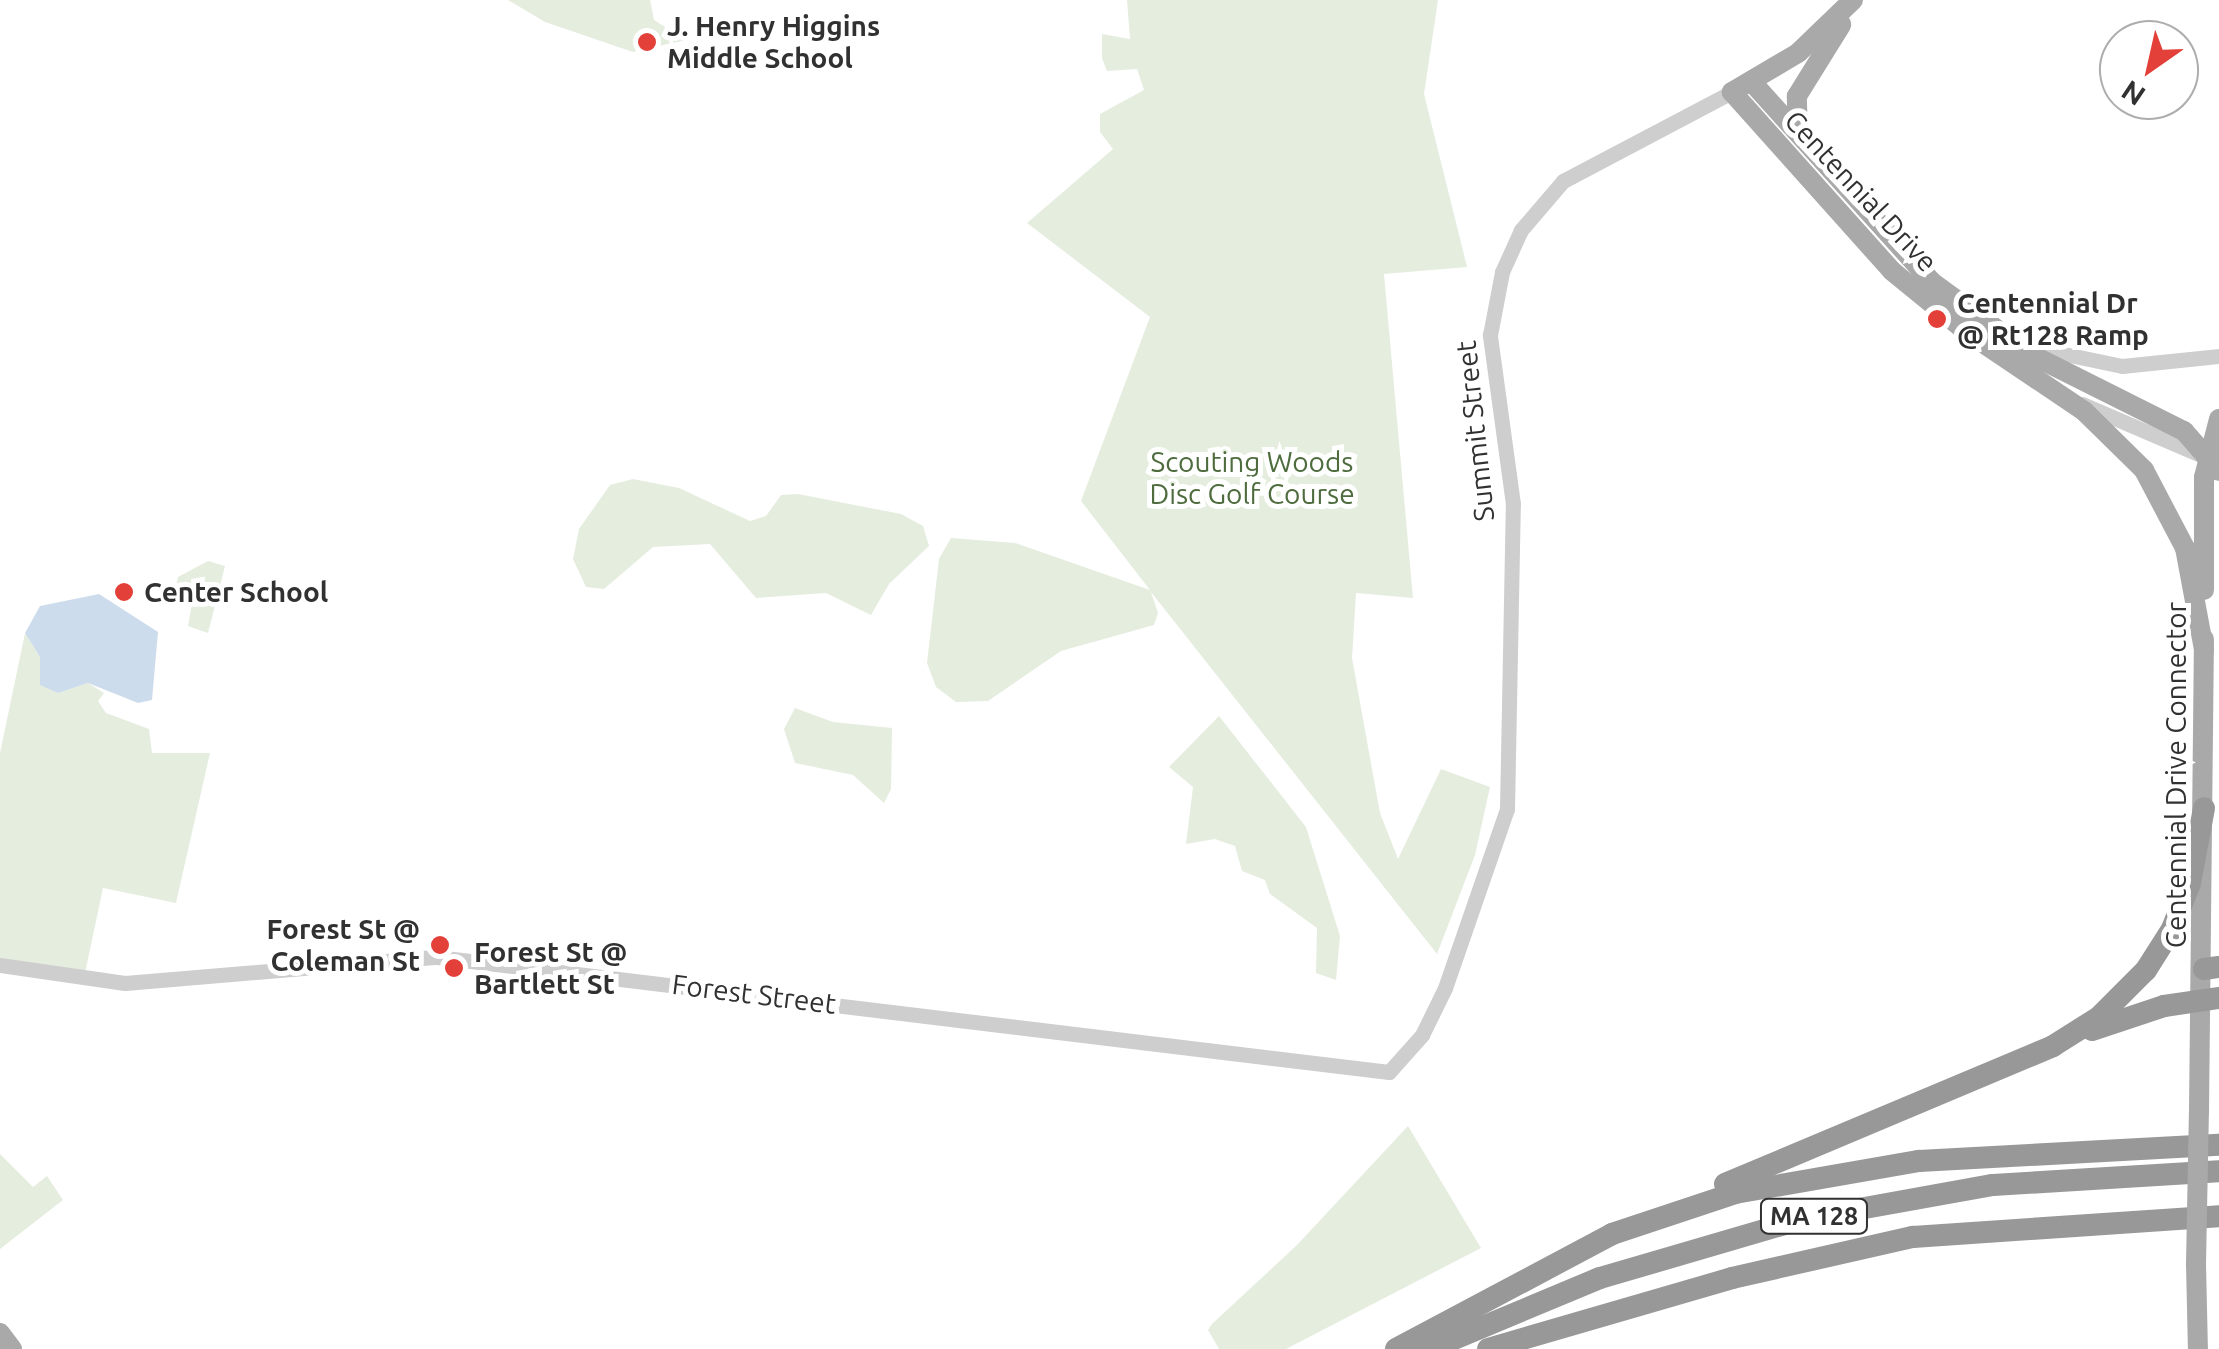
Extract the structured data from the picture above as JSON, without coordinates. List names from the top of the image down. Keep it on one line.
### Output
{"streets":{"highway":["MA 128"],"main road":["Centennial Drive","Summit Street","Centennial Drive Connector"],"street":["Forest Street"]},"crossings":[["Centennial Drive","Summit Street"],["Centennial Drive","Centennial Drive Connector"],["Summit Street","Forest Street"]],"parks":["Scouting Woods Disc Golf Course"],"places":["J. Henry Higgins Middle School","Centennial Dr @ Rt128 Ramp","Center School","Forest St @ Coleman St","Forest St @ Bartlett St"],"north":"bottom left"}
